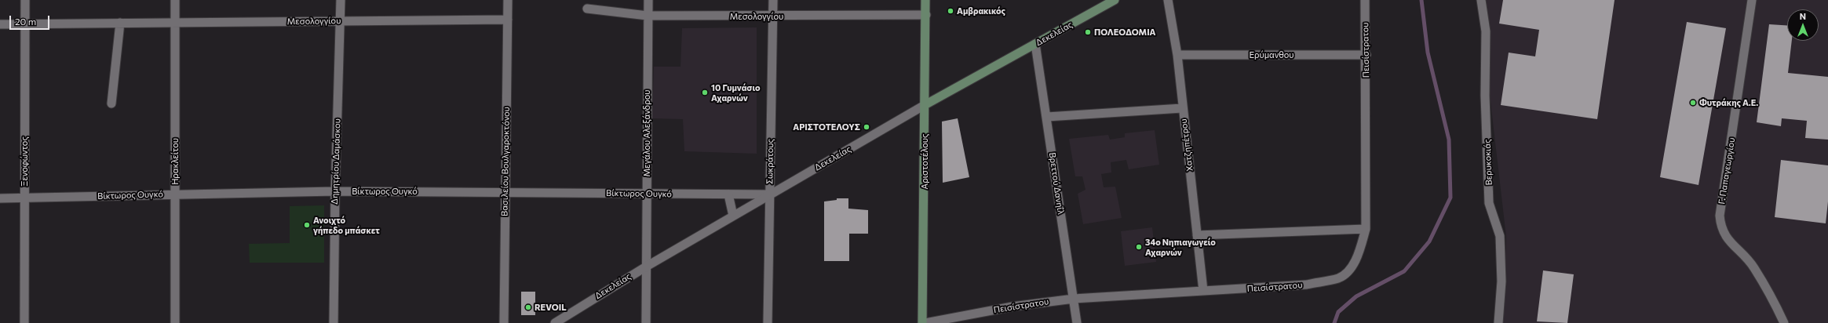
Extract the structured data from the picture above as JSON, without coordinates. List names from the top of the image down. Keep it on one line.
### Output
{"streets":{"main road":["Δεκελείας","Αριστοτέλους"],"street":["Μεσολογγίου","Πεισίστρατου","Ερύμανθου","Μεγάλου Αλεξάνδρου","Χατζηπέτρου","Ξενοφώντος","Ηρακλείτου","Δημητρίου Δαμάσκου","Βασιλείου Βουλγαροκτόνου","Σωκράτους","Βερυκοκιάς","Γ. Παπαγεωργίου","Βρεττού Δανηΐλ","Βίκτωρος Ουγκό"]},"crossings":[["Μεσολογγίου","Μεγάλου Αλεξάνδρου"],["Μεσολογγίου","Ξενοφώντος"],["Μεσολογγίου","Ηρακλείτου"],["Μεσολογγίου","Δημητρίου Δαμάσκου"],["Μεσολογγίου","Βασιλείου Βουλγαροκτόνου"],["Μεσολογγίου","Σωκράτους"],["Μεσολογγίου","Αριστοτέλους"],["Δεκελείας","Μεγάλου Αλεξάνδρου"],["Δεκελείας","Σωκράτους"],["Δεκελείας","Αριστοτέλους"],["Δεκελείας","Βρεττού Δανηΐλ"],["Δεκελείας","Βίκτωρος Ουγκό"],["Πεισίστρατου","Ερύμανθου"],["Πεισίστρατου","Χατζηπέτρου"],["Πεισίστρατου","Βρεττού Δανηΐλ"],["Ερύμανθου","Χατζηπέτρου"],["Μεγάλου Αλεξάνδρου","Βίκτωρος Ουγκό"],["Ξενοφώντος","Βίκτωρος Ουγκό"],["Ηρακλείτου","Βίκτωρος Ουγκό"],["Δημητρίου Δαμάσκου","Βίκτωρος Ουγκό"],["Βασιλείου Βουλγαροκτόνου","Βίκτωρος Ουγκό"],["Σωκράτους","Βίκτωρος Ουγκό"]],"places":["Αμβρακικός","ΠΟΛΕΟΔΟΜΙΑ","10 Γυμνάσιο Αχαρνών","Φυτράκης Α.Ε.","ΑΡΙΣΤΟΤΕΛΟΥΣ","Ανοιχτό γήπεδο μπάσκετ","34o Νηπιαγωγείο Αχαρνών","REVOIL"],"scale_bar":"20 m","north":"top"}
